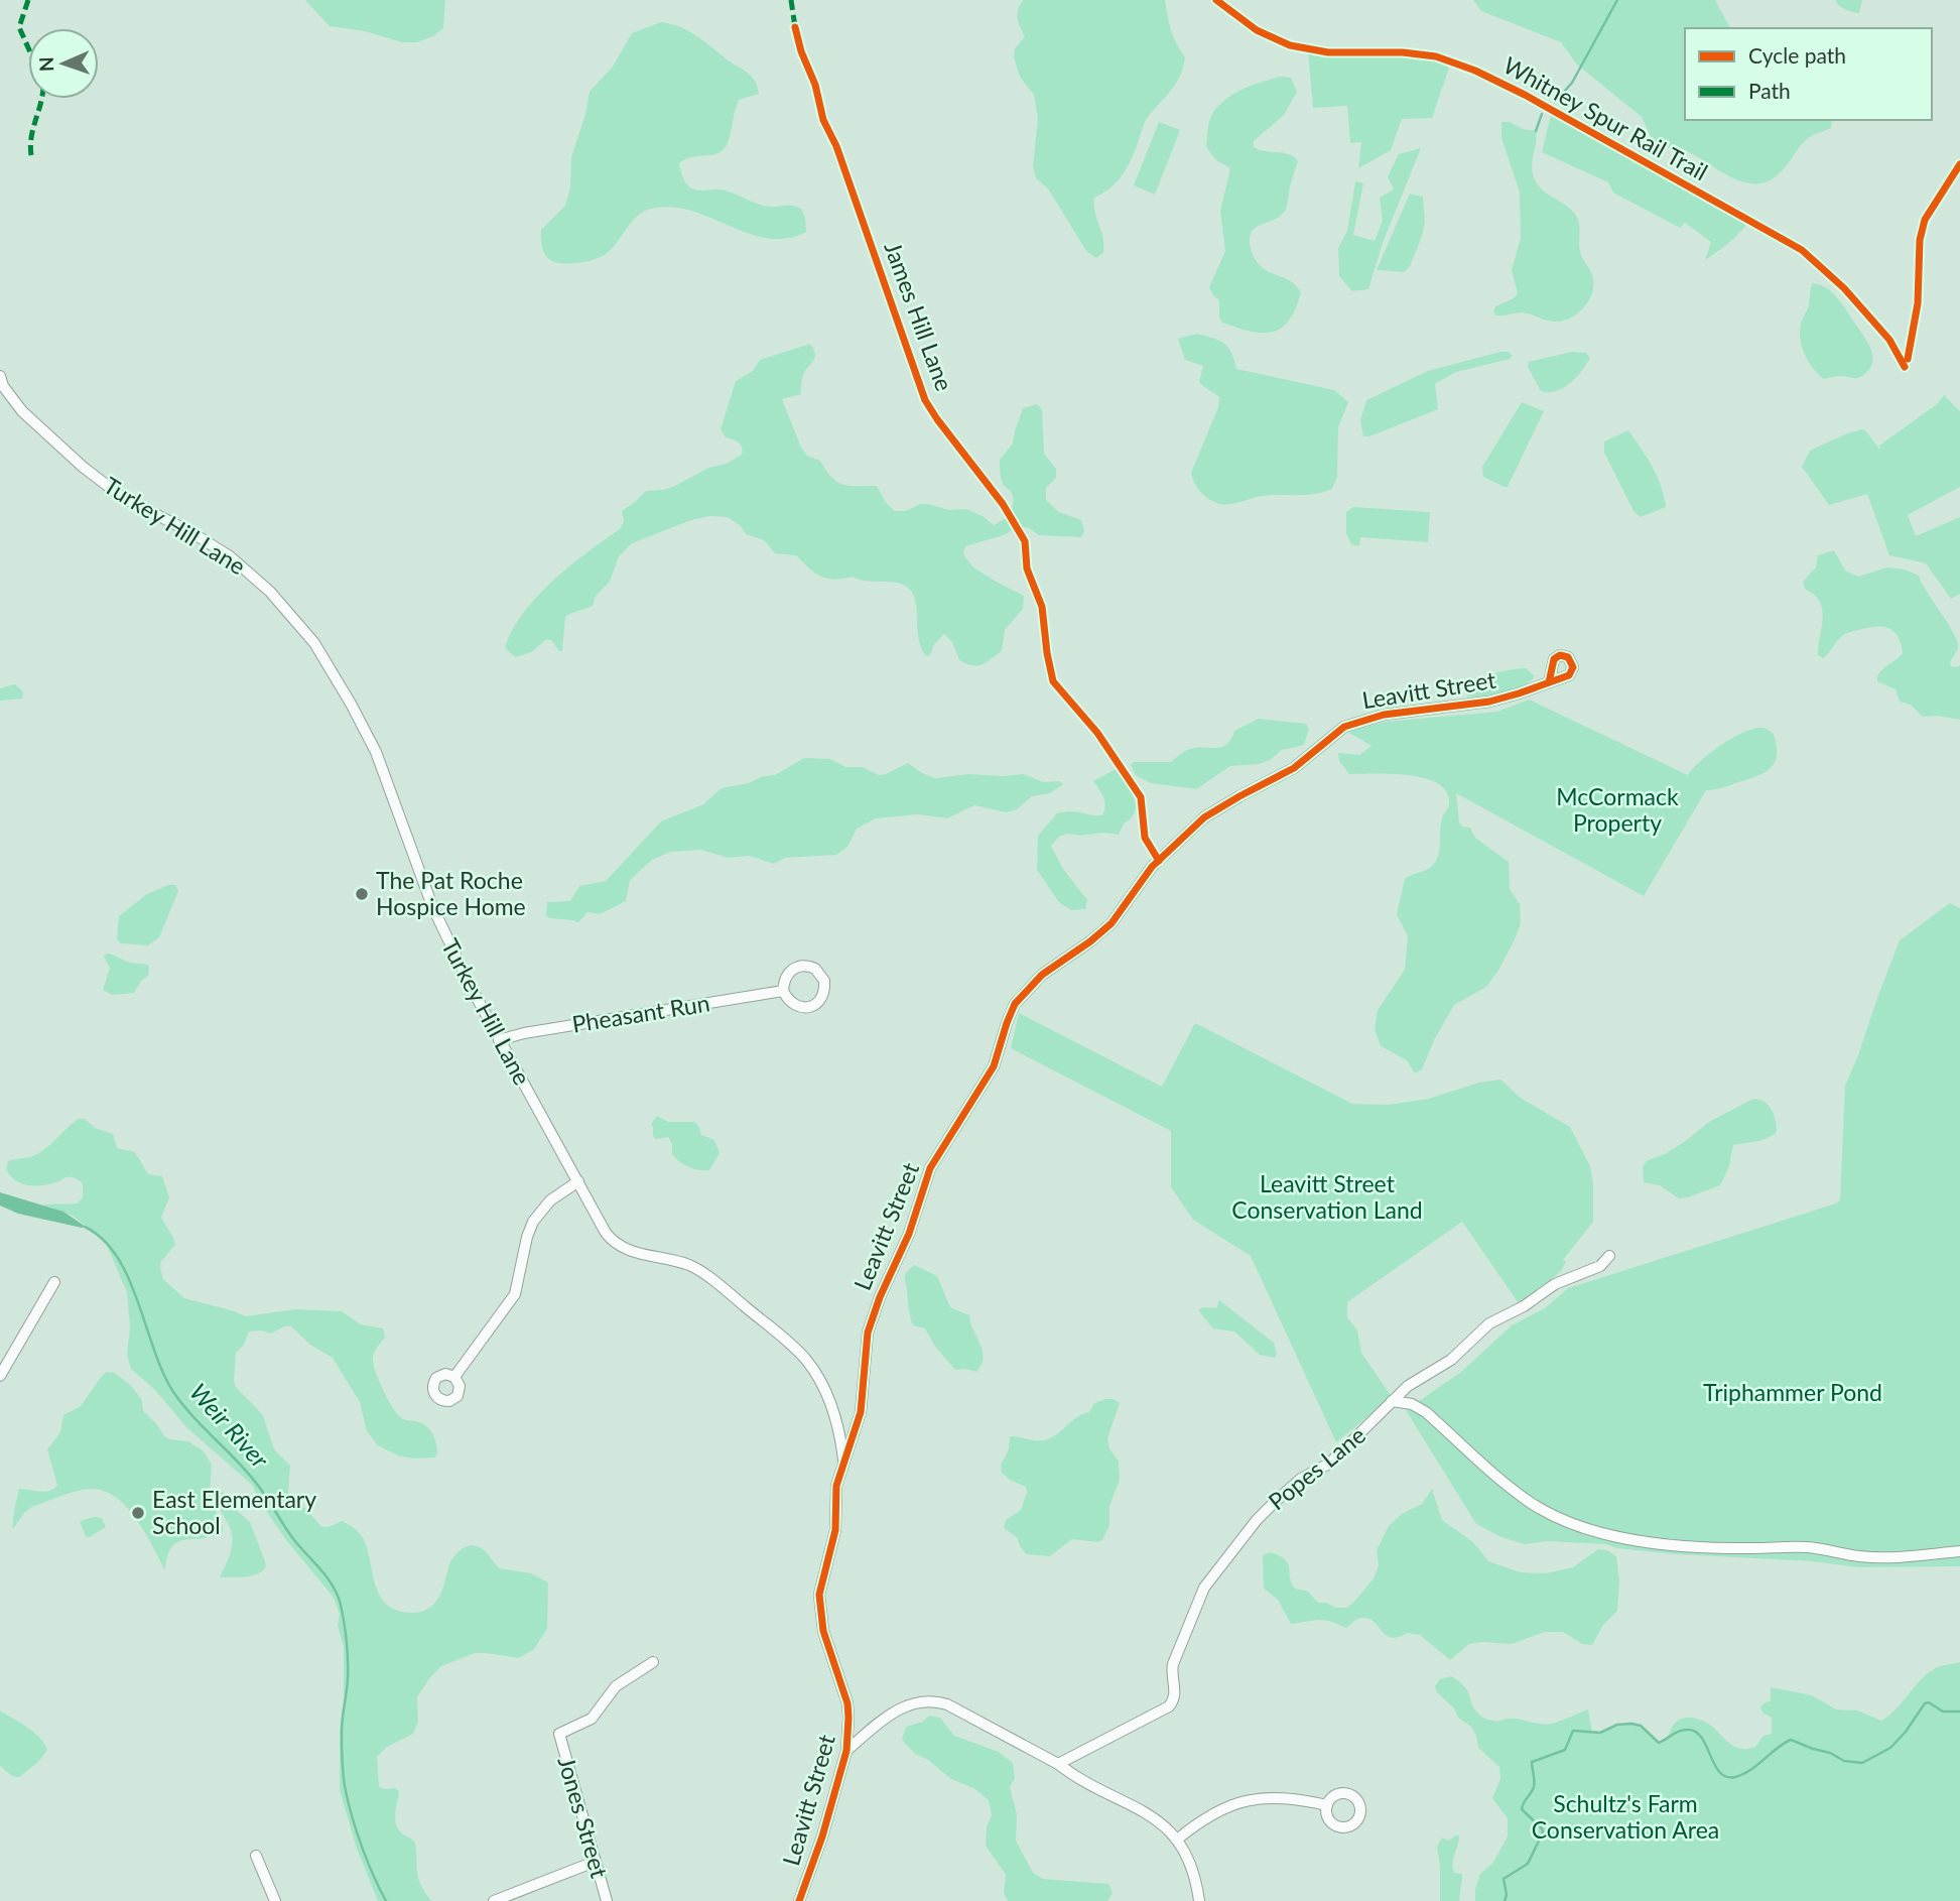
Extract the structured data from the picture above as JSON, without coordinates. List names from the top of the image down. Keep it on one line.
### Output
{"streets":{"street":["Turkey Hill Lane","Leavitt Street","Pheasant Run","Popes Lane","Jones Street"],"cycle path":["Whitney Spur Rail Trail","James Hill Lane"]},"crossings":[["Turkey Hill Lane","Leavitt Street"],["Turkey Hill Lane","Pheasant Run"]],"water":["Weir River"],"parks":["McCormack Property","Leavitt Street Conservation Land","Triphammer Pond","Schultz's Farm Conservation Area"],"places":["The Pat Roche Hospice Home","East Elementary School"],"legend":["Cycle path","Path"],"north":"left"}
